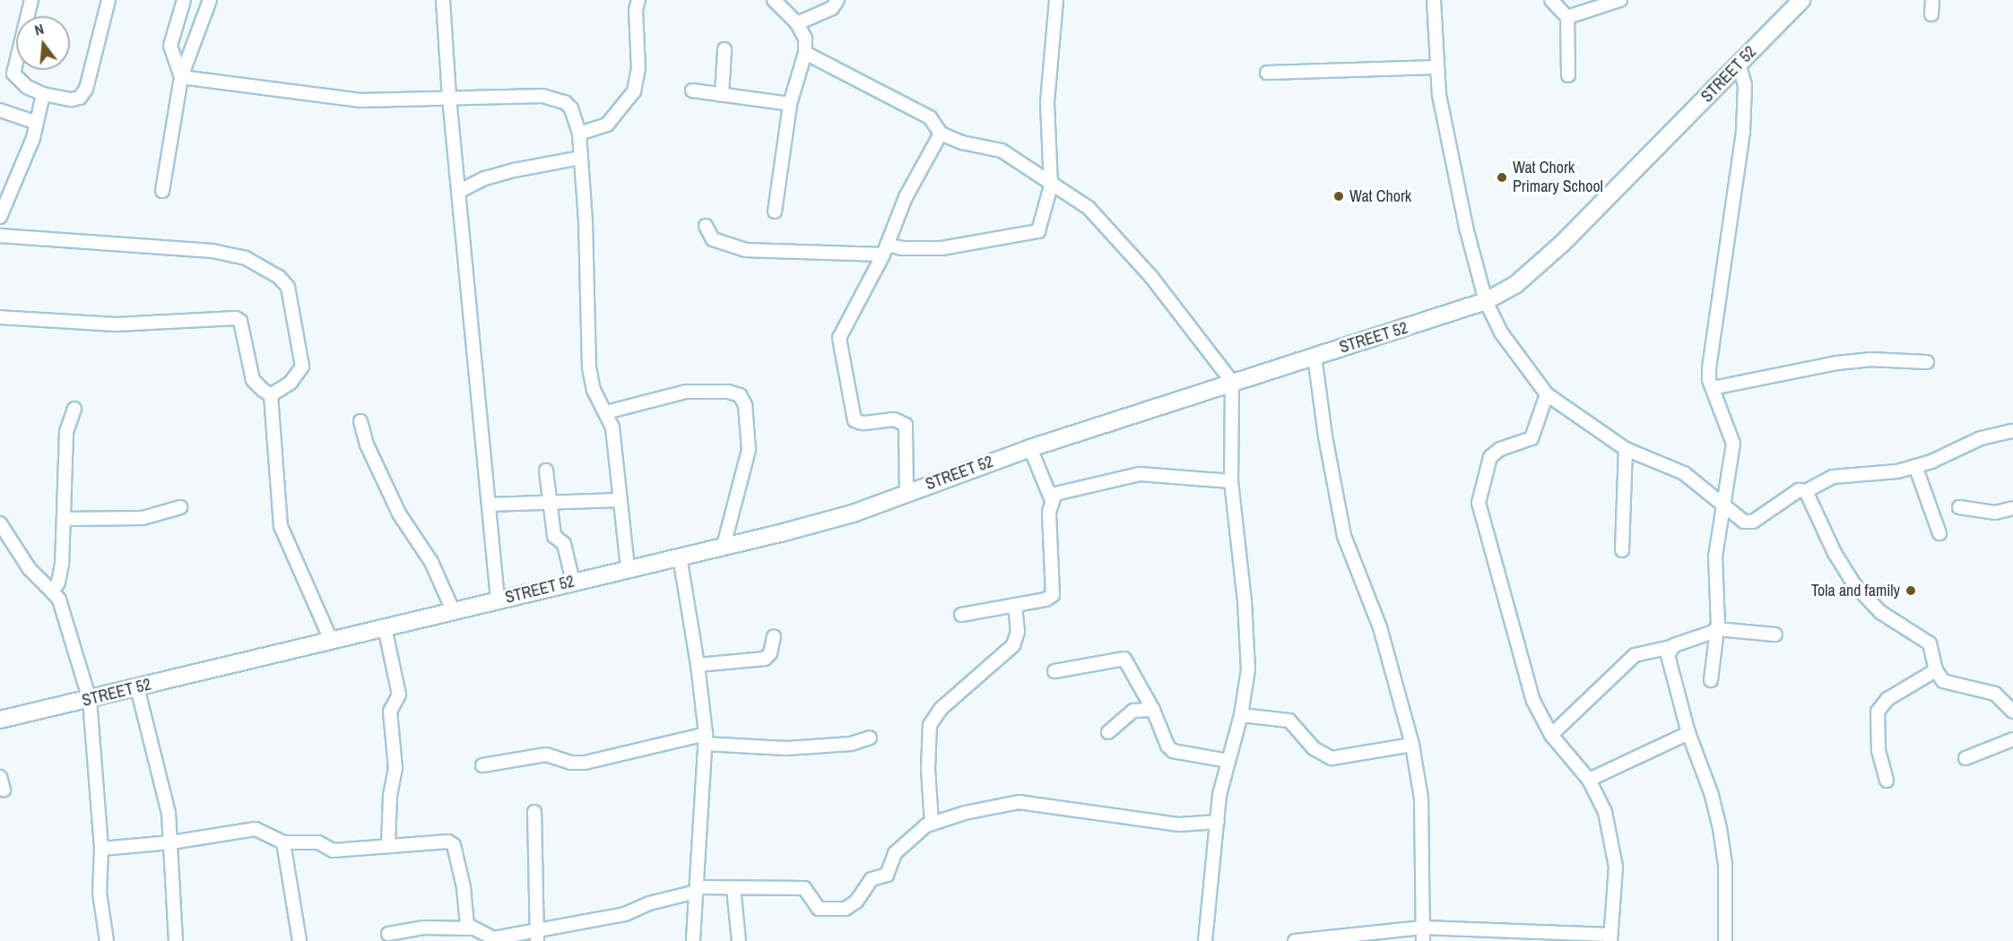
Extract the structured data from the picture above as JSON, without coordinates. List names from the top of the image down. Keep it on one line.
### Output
{"streets":{"street":["STREET 52"]},"places":["Wat Chork Primary School","Wat Chork","Tola and family"],"north":"top"}
